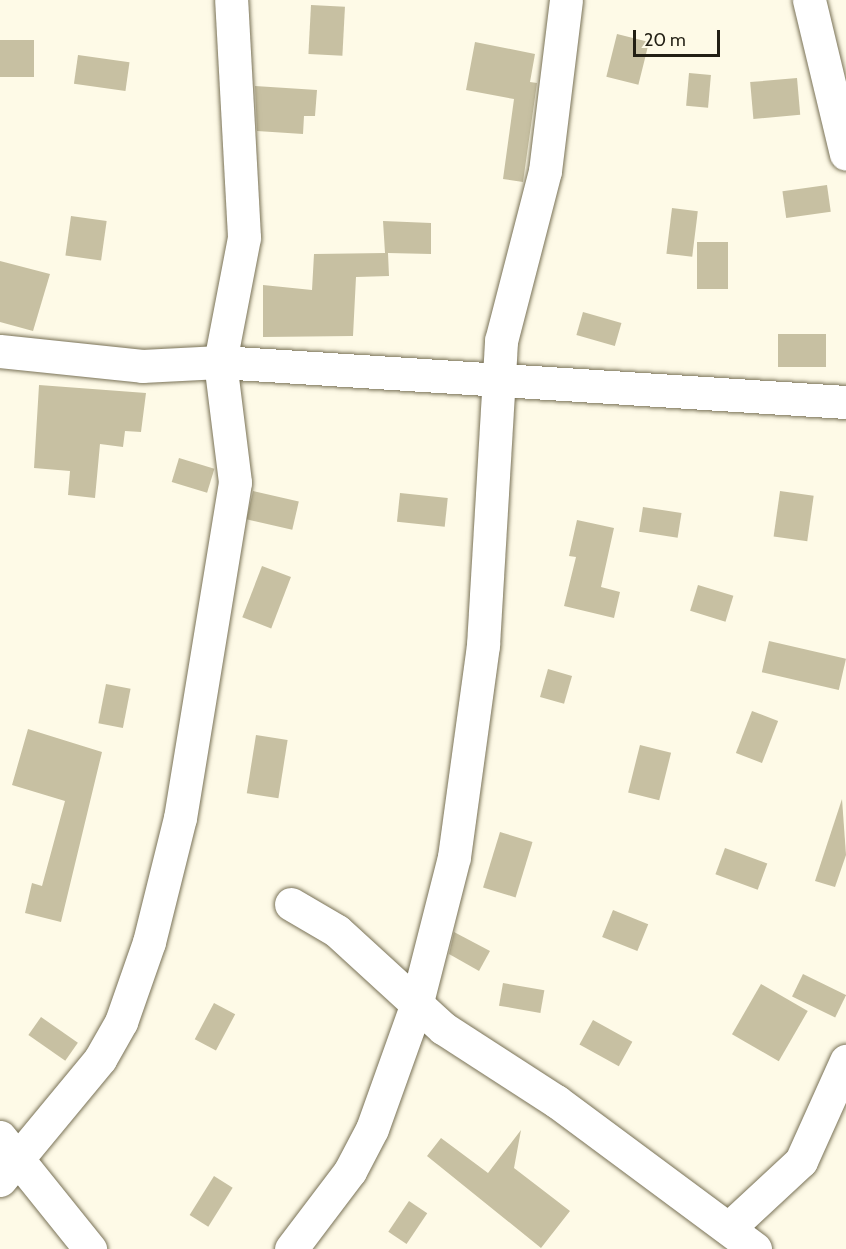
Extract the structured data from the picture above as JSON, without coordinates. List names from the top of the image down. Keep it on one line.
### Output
{"scale_bar":"20 m"}
